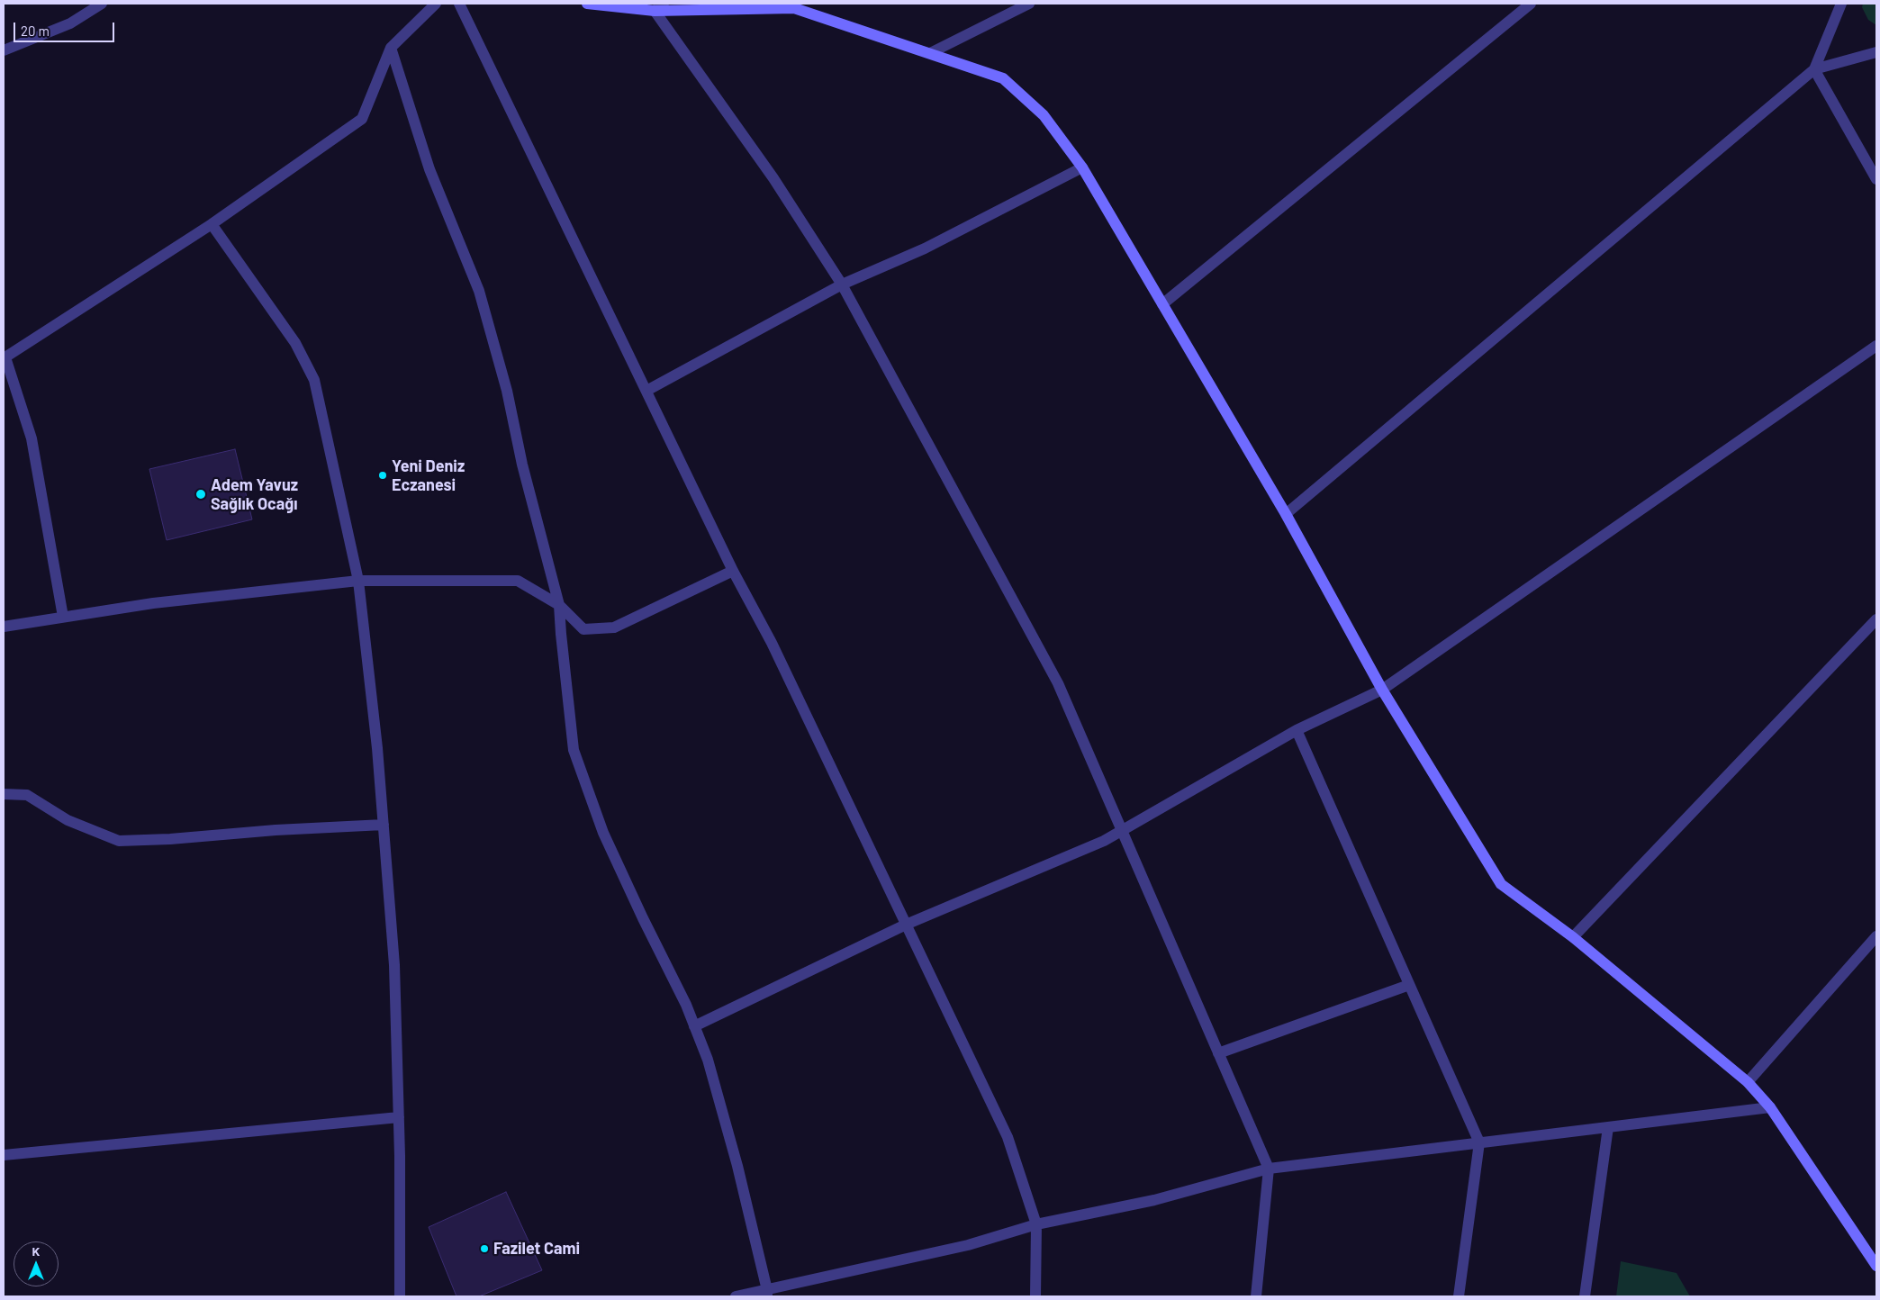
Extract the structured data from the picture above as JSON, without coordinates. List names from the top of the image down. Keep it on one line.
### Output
{"places":["Yeni Deniz Eczanesi","Adem Yavuz Sağlık Ocağı","Fazilet Cami"],"scale_bar":"20 m","north":"top"}
